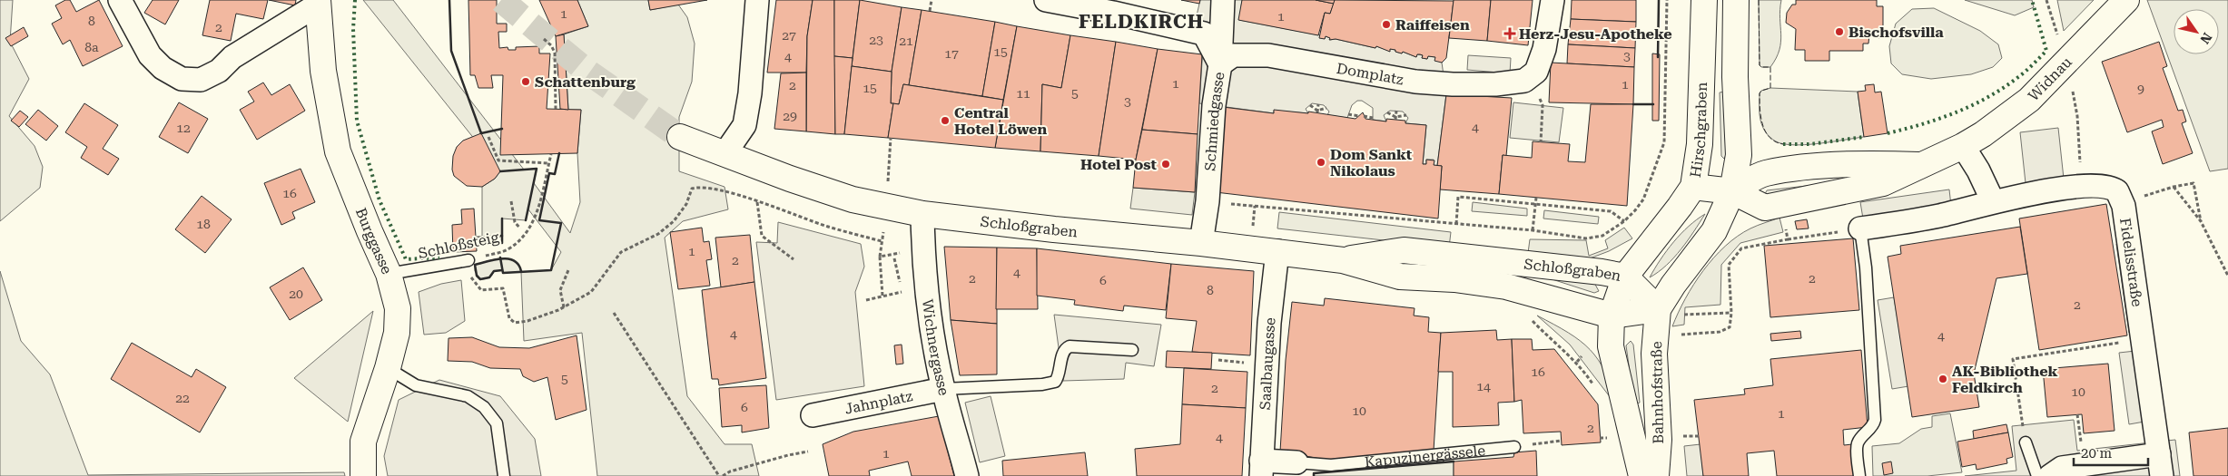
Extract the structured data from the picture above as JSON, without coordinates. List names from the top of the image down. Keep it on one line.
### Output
{"streets":{"main road":["Widnau","Hirschgraben","Schloßgraben","Burggasse","Bahnhofstraße"],"street":["Domplatz","Schmiedgasse","Fidelisstraße","Wichnergasse","Saalbaugasse","Jahnplatz","Kapuzinergässele"],"lane":["Schloßsteig"]},"crossings":[["Domplatz","Schmiedgasse"],["Widnau","Hirschgraben"],["Schmiedgasse","Schloßgraben"],["Hirschgraben","Schloßgraben"],["Hirschgraben","Bahnhofstraße"],["Schloßgraben","Wichnergasse"],["Schloßgraben","Saalbaugasse"],["Schloßgraben","Bahnhofstraße"],["Burggasse","Schloßsteig"],["Wichnergasse","Jahnplatz"],["Saalbaugasse","Kapuzinergässele"]],"districts":["FELDKIRCH"],"places":{"other":["Raiffeisen","Bischofsvilla","Schattenburg","Central Hotel Löwen","Dom Sankt Nikolaus","Hotel Post","AK-Bibliothek Feldkirch"],"health":["Herz-Jesu-Apotheke"]},"house_numbers":["1","1","8","2","27","23","21","8a","15","17","4","3","1","1","2","15","9","11","5","3","29","4","12","16","18","1","2","4","2","2","6","8","20","2","4","4","16","5","14","2","10","22","6","10","1","2","4","1"],"scale_bar":"20 m","north":"bottom right"}
